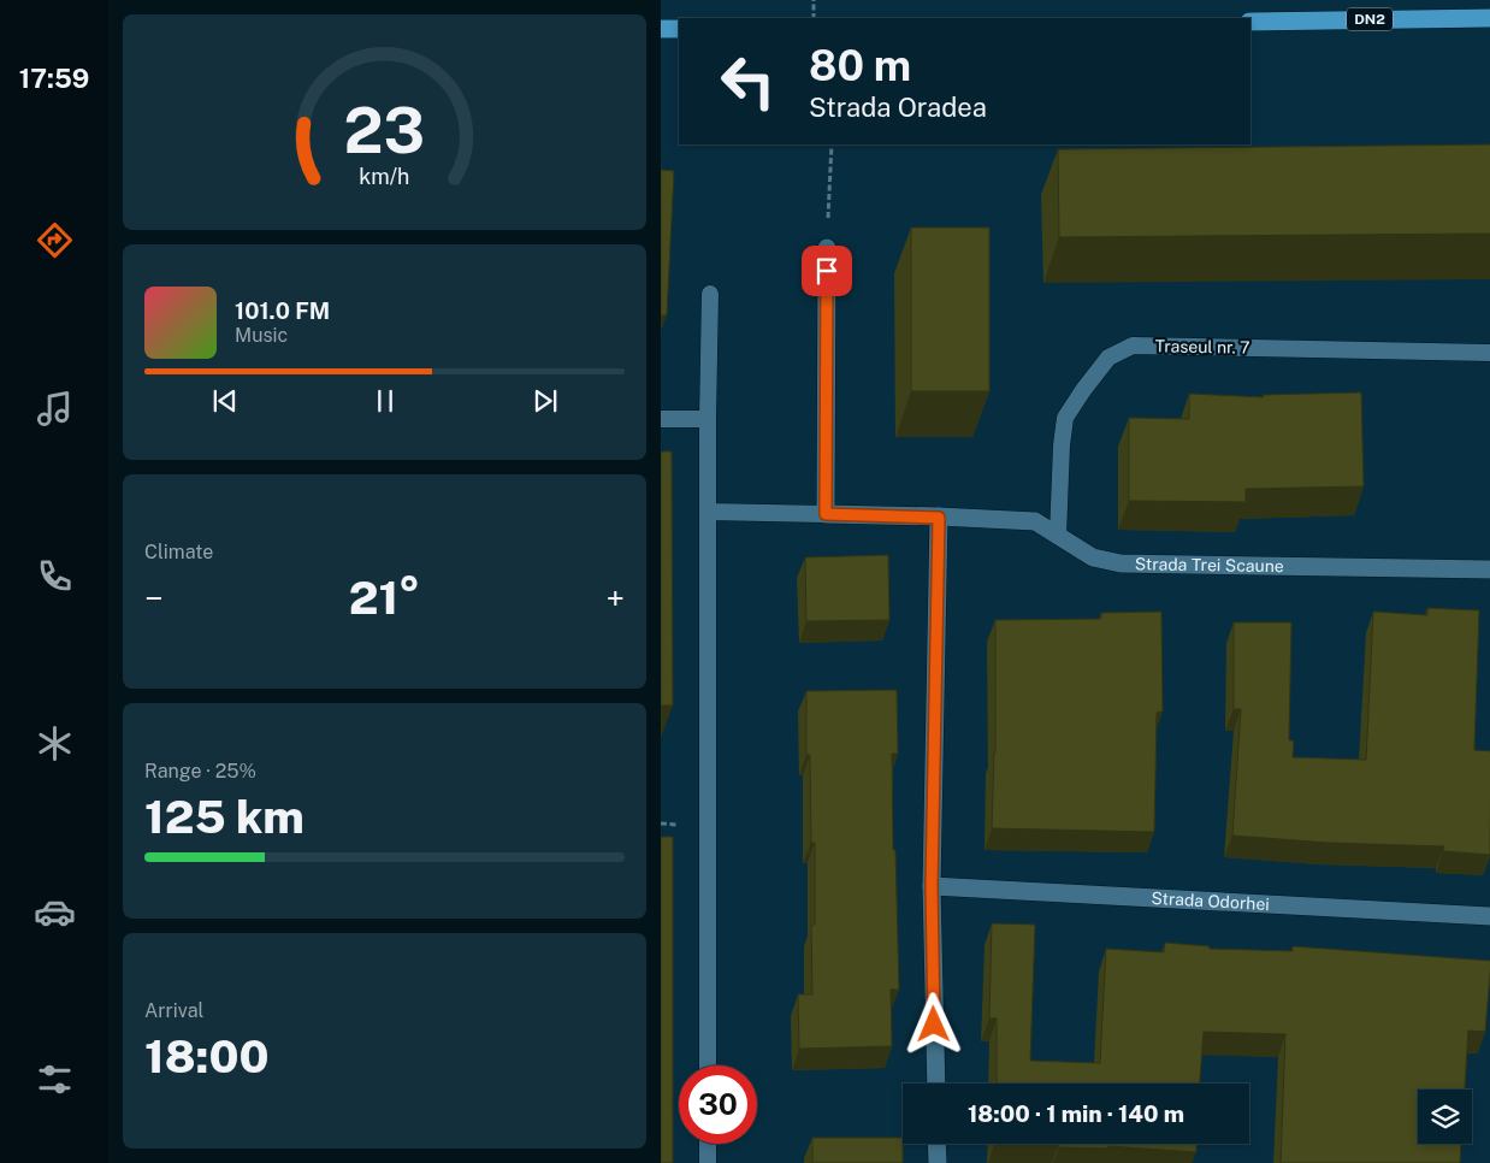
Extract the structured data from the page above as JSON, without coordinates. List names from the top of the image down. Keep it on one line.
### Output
{"streets":{"main road":["DN2"],"street":["Strada Trei Scaune","Strada Odorhei"],"lane":["Traseul nr. 7"]},"crossings":[["Traseul nr. 7","Strada Trei Scaune"]],"page":{"tabs":"17:59","turn":["80 m","Strada Oradea"],"song":["101.0 FM","Music"],"tile":["Climate",["Range · 25%","125 km"],["Arrival","18:00"]],"heat":["−","21°","+"],"limit":"30","trip":"18:00 · 1 min · 140 m","gauge":["23","km/h"]}}
